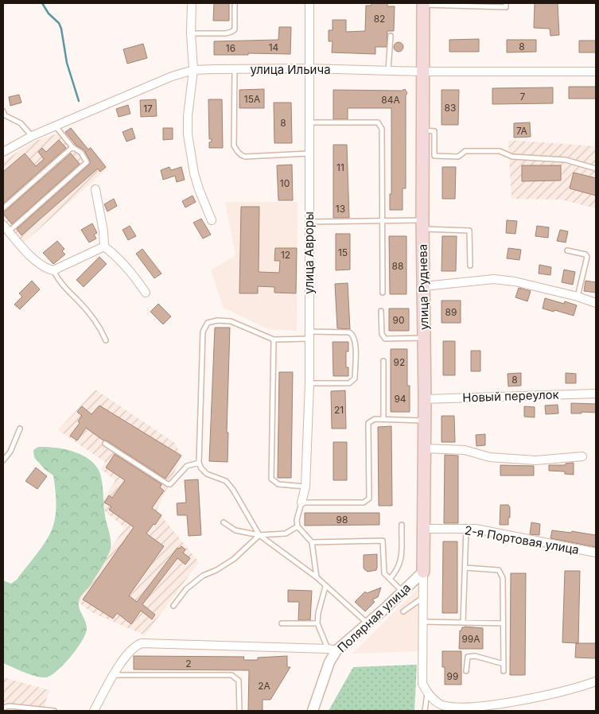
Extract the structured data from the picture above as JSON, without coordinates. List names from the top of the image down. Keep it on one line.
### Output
{"streets":{"main road":["улица Руднева"],"street":["улица Ильича","улица Авроры","Новый переулок","2-я Портовая улица","Полярная улица"]},"crossings":[["улица Ильича","улица Авроры"],["улица Ильича","улица Руднева"],["улица Руднева","Новый переулок"],["улица Руднева","2-я Портовая улица"],["улица Руднева","Полярная улица"]],"house_numbers":["82","8","14","16","7","15А","84А","83","17","8","7А","11","10","13","15","12","88","89","90","92","8","94","21","98","99А","2","99","2А"]}
